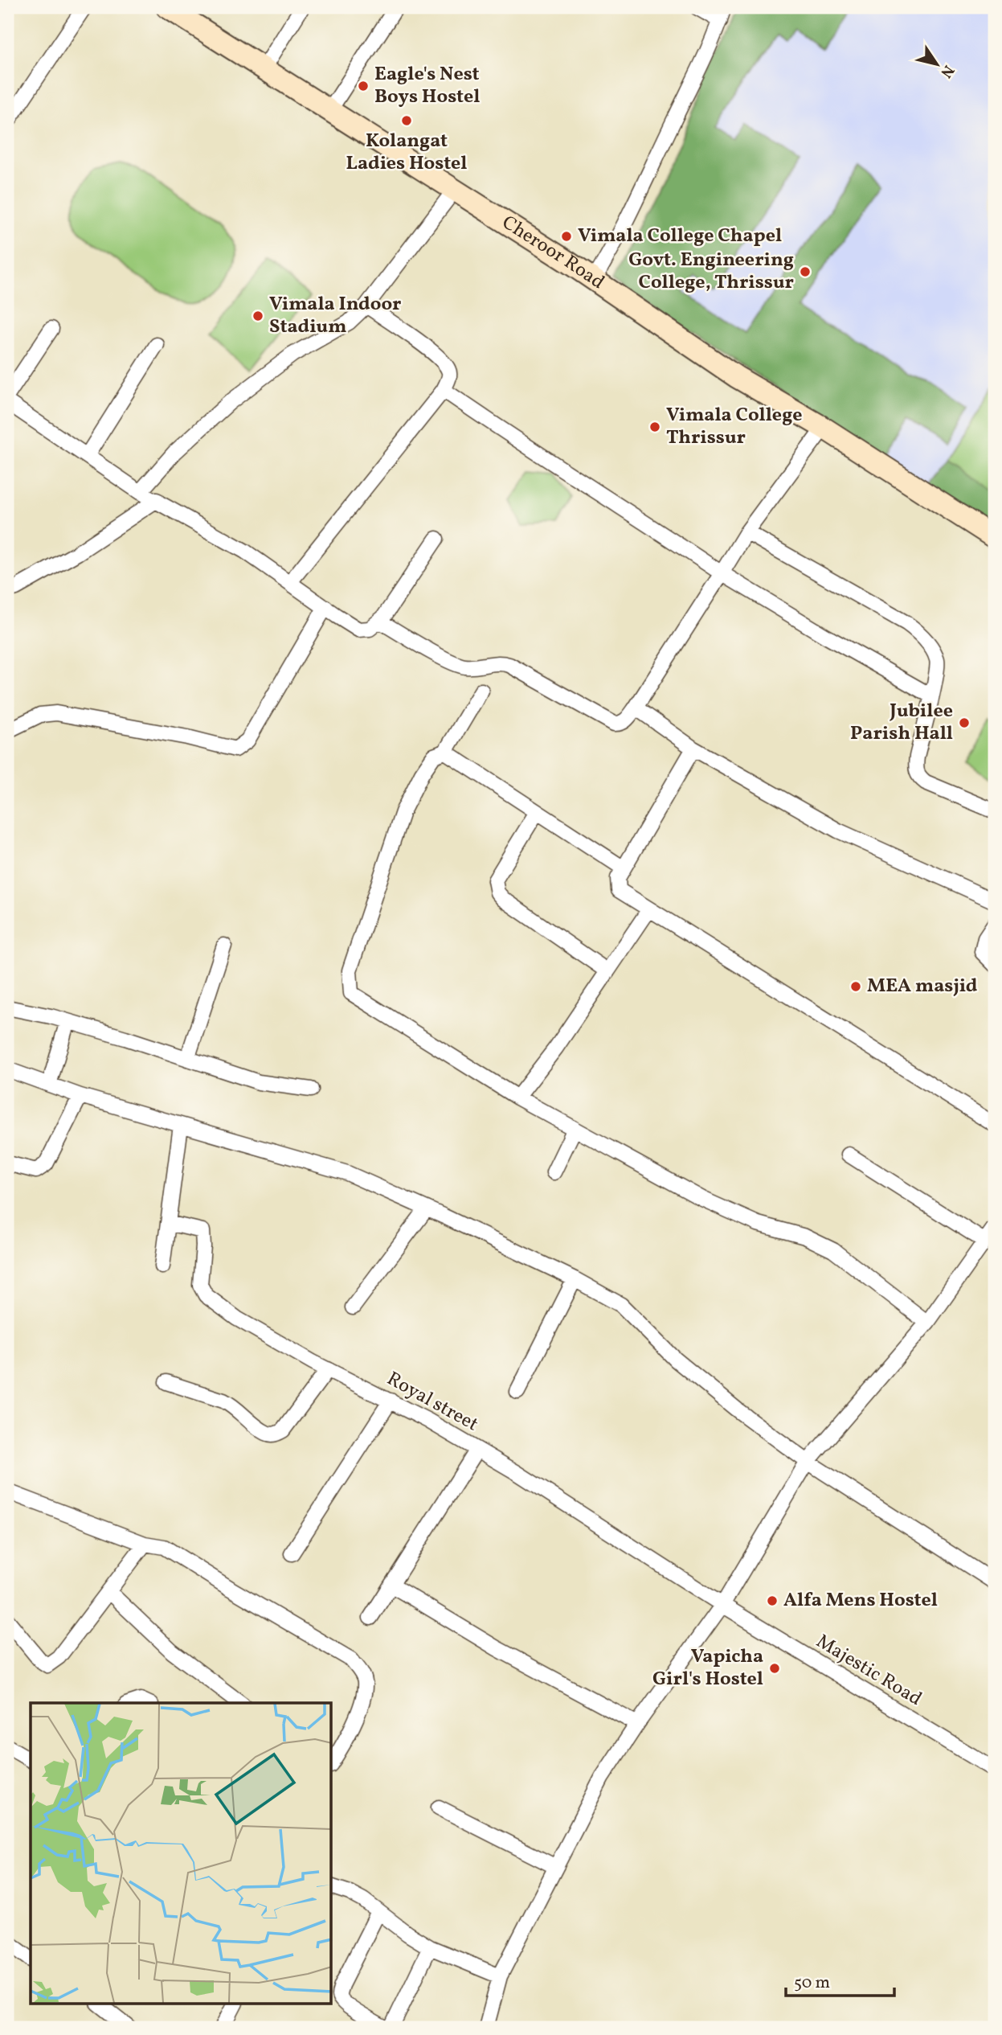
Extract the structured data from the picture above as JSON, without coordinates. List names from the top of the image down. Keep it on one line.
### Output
{"streets":{"main road":["Cheroor Road"],"street":["Royal street","Majestic Road"]},"crossings":[["Royal street","Majestic Road"]],"places":["Eagle's Nest Boys Hostel","Kolangat Ladies Hostel","Vimala College Chapel","Govt. Engineering College, Thrissur","Vimala Indoor Stadium","Vimala College Thrissur","Jubilee Parish Hall","MEA masjid","Alfa Mens Hostel","Vapicha Girl's Hostel"],"scale_bar":"50 m","north":"bottom right"}
